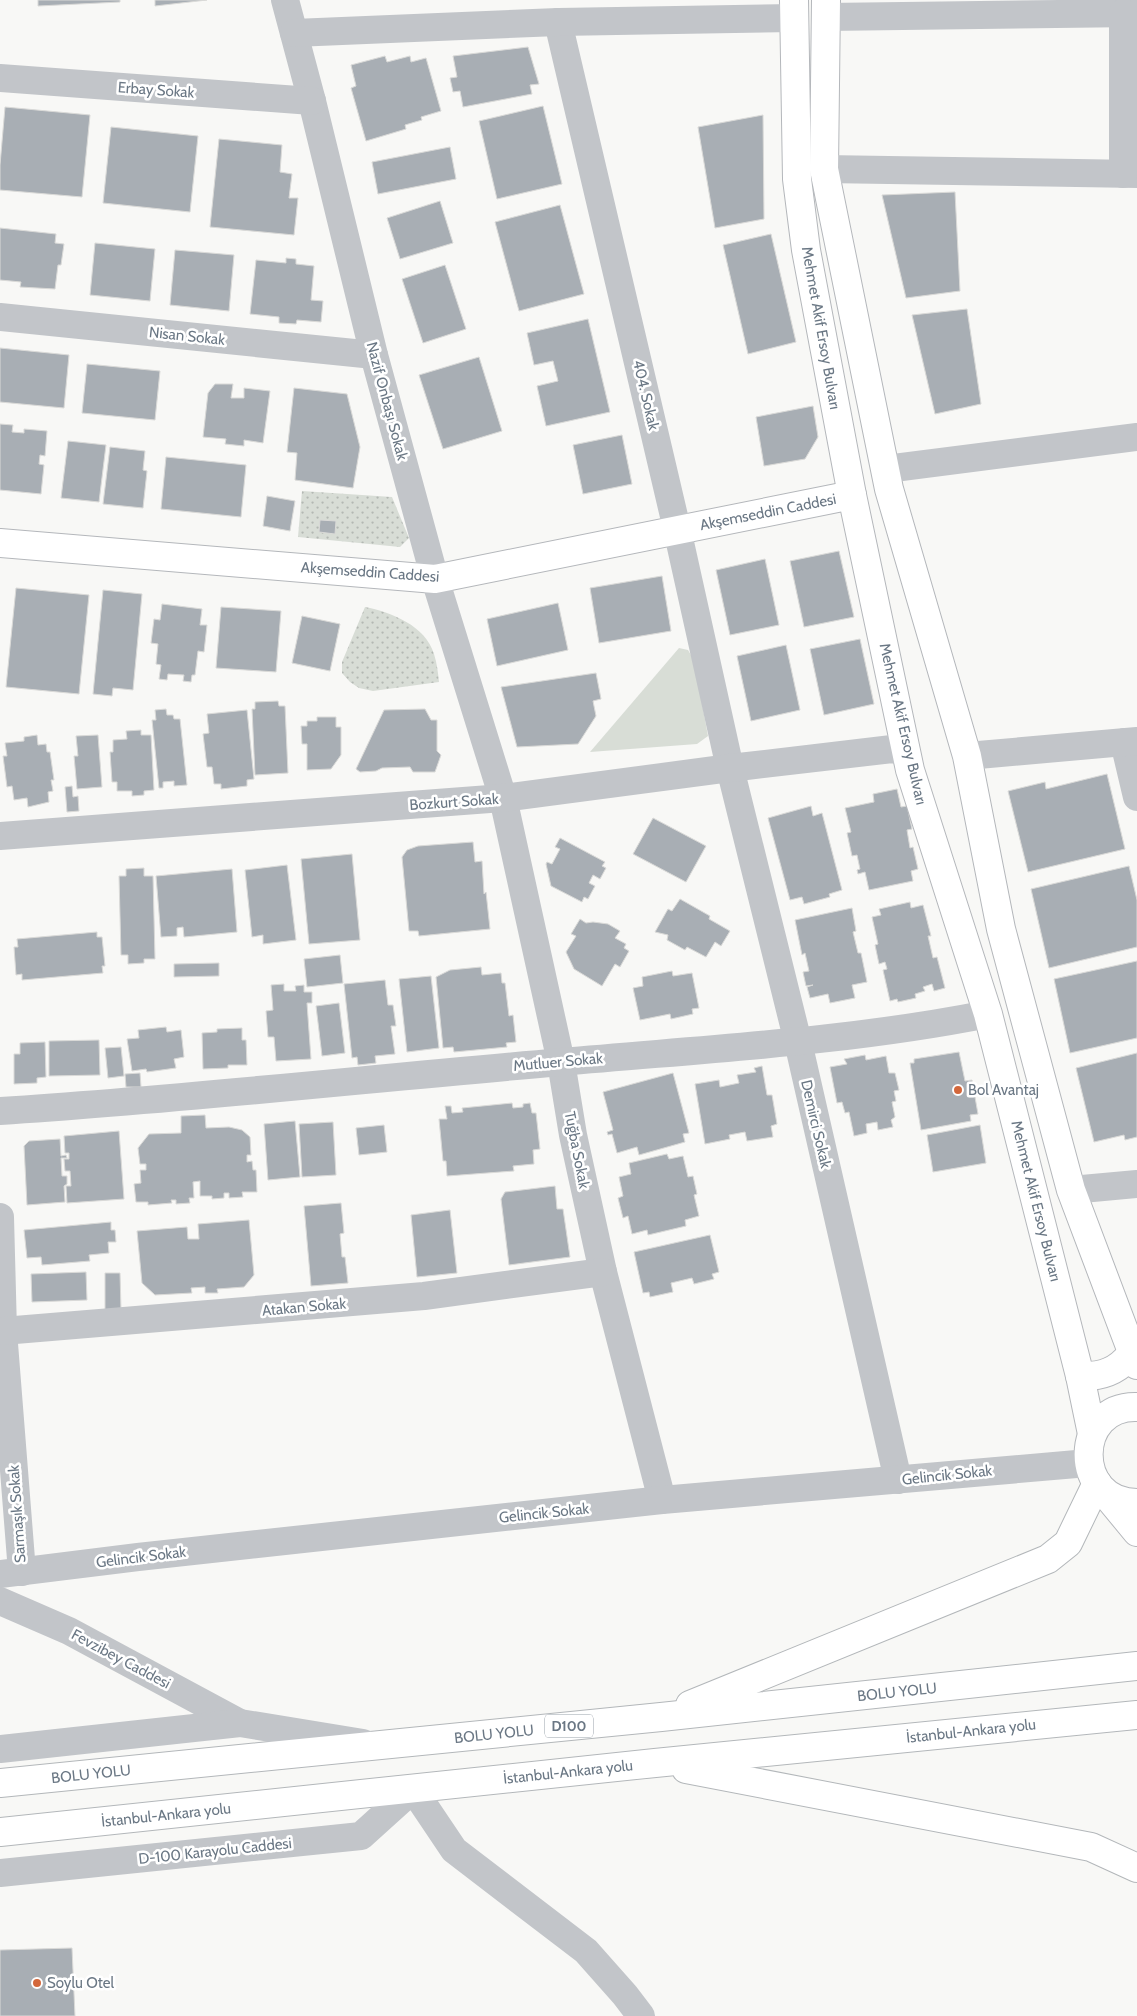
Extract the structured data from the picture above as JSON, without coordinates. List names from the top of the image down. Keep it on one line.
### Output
{"streets":{"main road":["Mehmet Akif Ersoy Bulvarı","Akşemseddin Caddesi","BOLU YOLU","D100","İstanbul-Ankara yolu"],"street":["Erbay Sokak","Nisan Sokak","404. Sokak","Nazif Onbaşı Sokak","Bozkurt Sokak","Mutluer Sokak","Demirci Sokak","Tuğba Sokak","Atakan Sokak","Gelincik Sokak","Sarmaşık Sokak","Fevzibey Caddesi","D-100 Karayolu Caddesi"]},"crossings":[["Erbay Sokak","Nazif Onbaşı Sokak"],["Mehmet Akif Ersoy Bulvarı","Akşemseddin Caddesi"],["Mehmet Akif Ersoy Bulvarı","Bozkurt Sokak"],["Mehmet Akif Ersoy Bulvarı","Mutluer Sokak"],["Nisan Sokak","Nazif Onbaşı Sokak"],["404. Sokak","Akşemseddin Caddesi"],["404. Sokak","Bozkurt Sokak"],["404. Sokak","Demirci Sokak"],["Nazif Onbaşı Sokak","Akşemseddin Caddesi"],["Nazif Onbaşı Sokak","Bozkurt Sokak"],["Nazif Onbaşı Sokak","Tuğba Sokak"],["Bozkurt Sokak","Demirci Sokak"],["Bozkurt Sokak","Tuğba Sokak"],["Mutluer Sokak","Demirci Sokak"],["Mutluer Sokak","Tuğba Sokak"],["Demirci Sokak","Gelincik Sokak"],["Tuğba Sokak","Atakan Sokak"],["Tuğba Sokak","Gelincik Sokak"],["Atakan Sokak","Sarmaşık Sokak"],["Gelincik Sokak","Sarmaşık Sokak"],["İstanbul-Ankara yolu","D-100 Karayolu Caddesi"]],"places":["Bol Avantaj","Soylu Otel"]}
